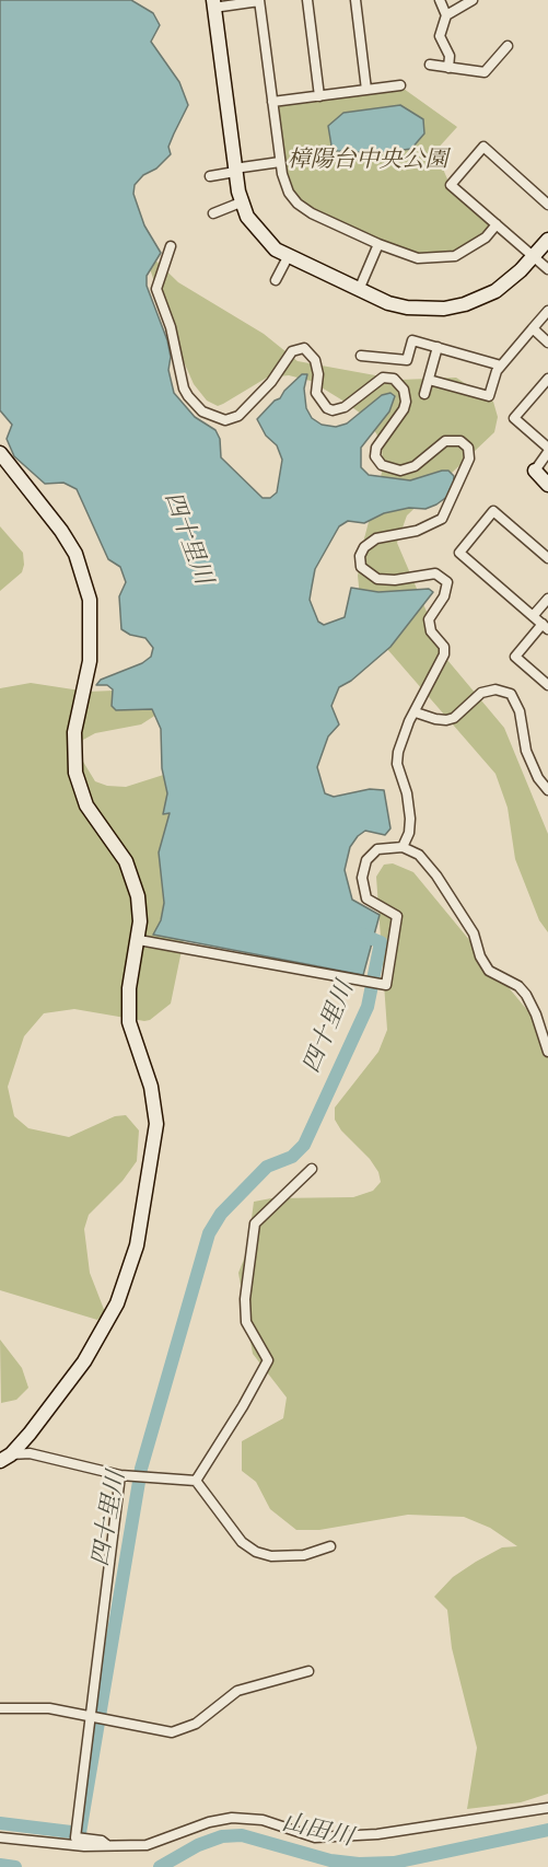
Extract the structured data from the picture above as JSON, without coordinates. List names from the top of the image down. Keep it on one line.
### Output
{"water":["四十里川","山田川"],"parks":["樟陽台中央公園"]}
